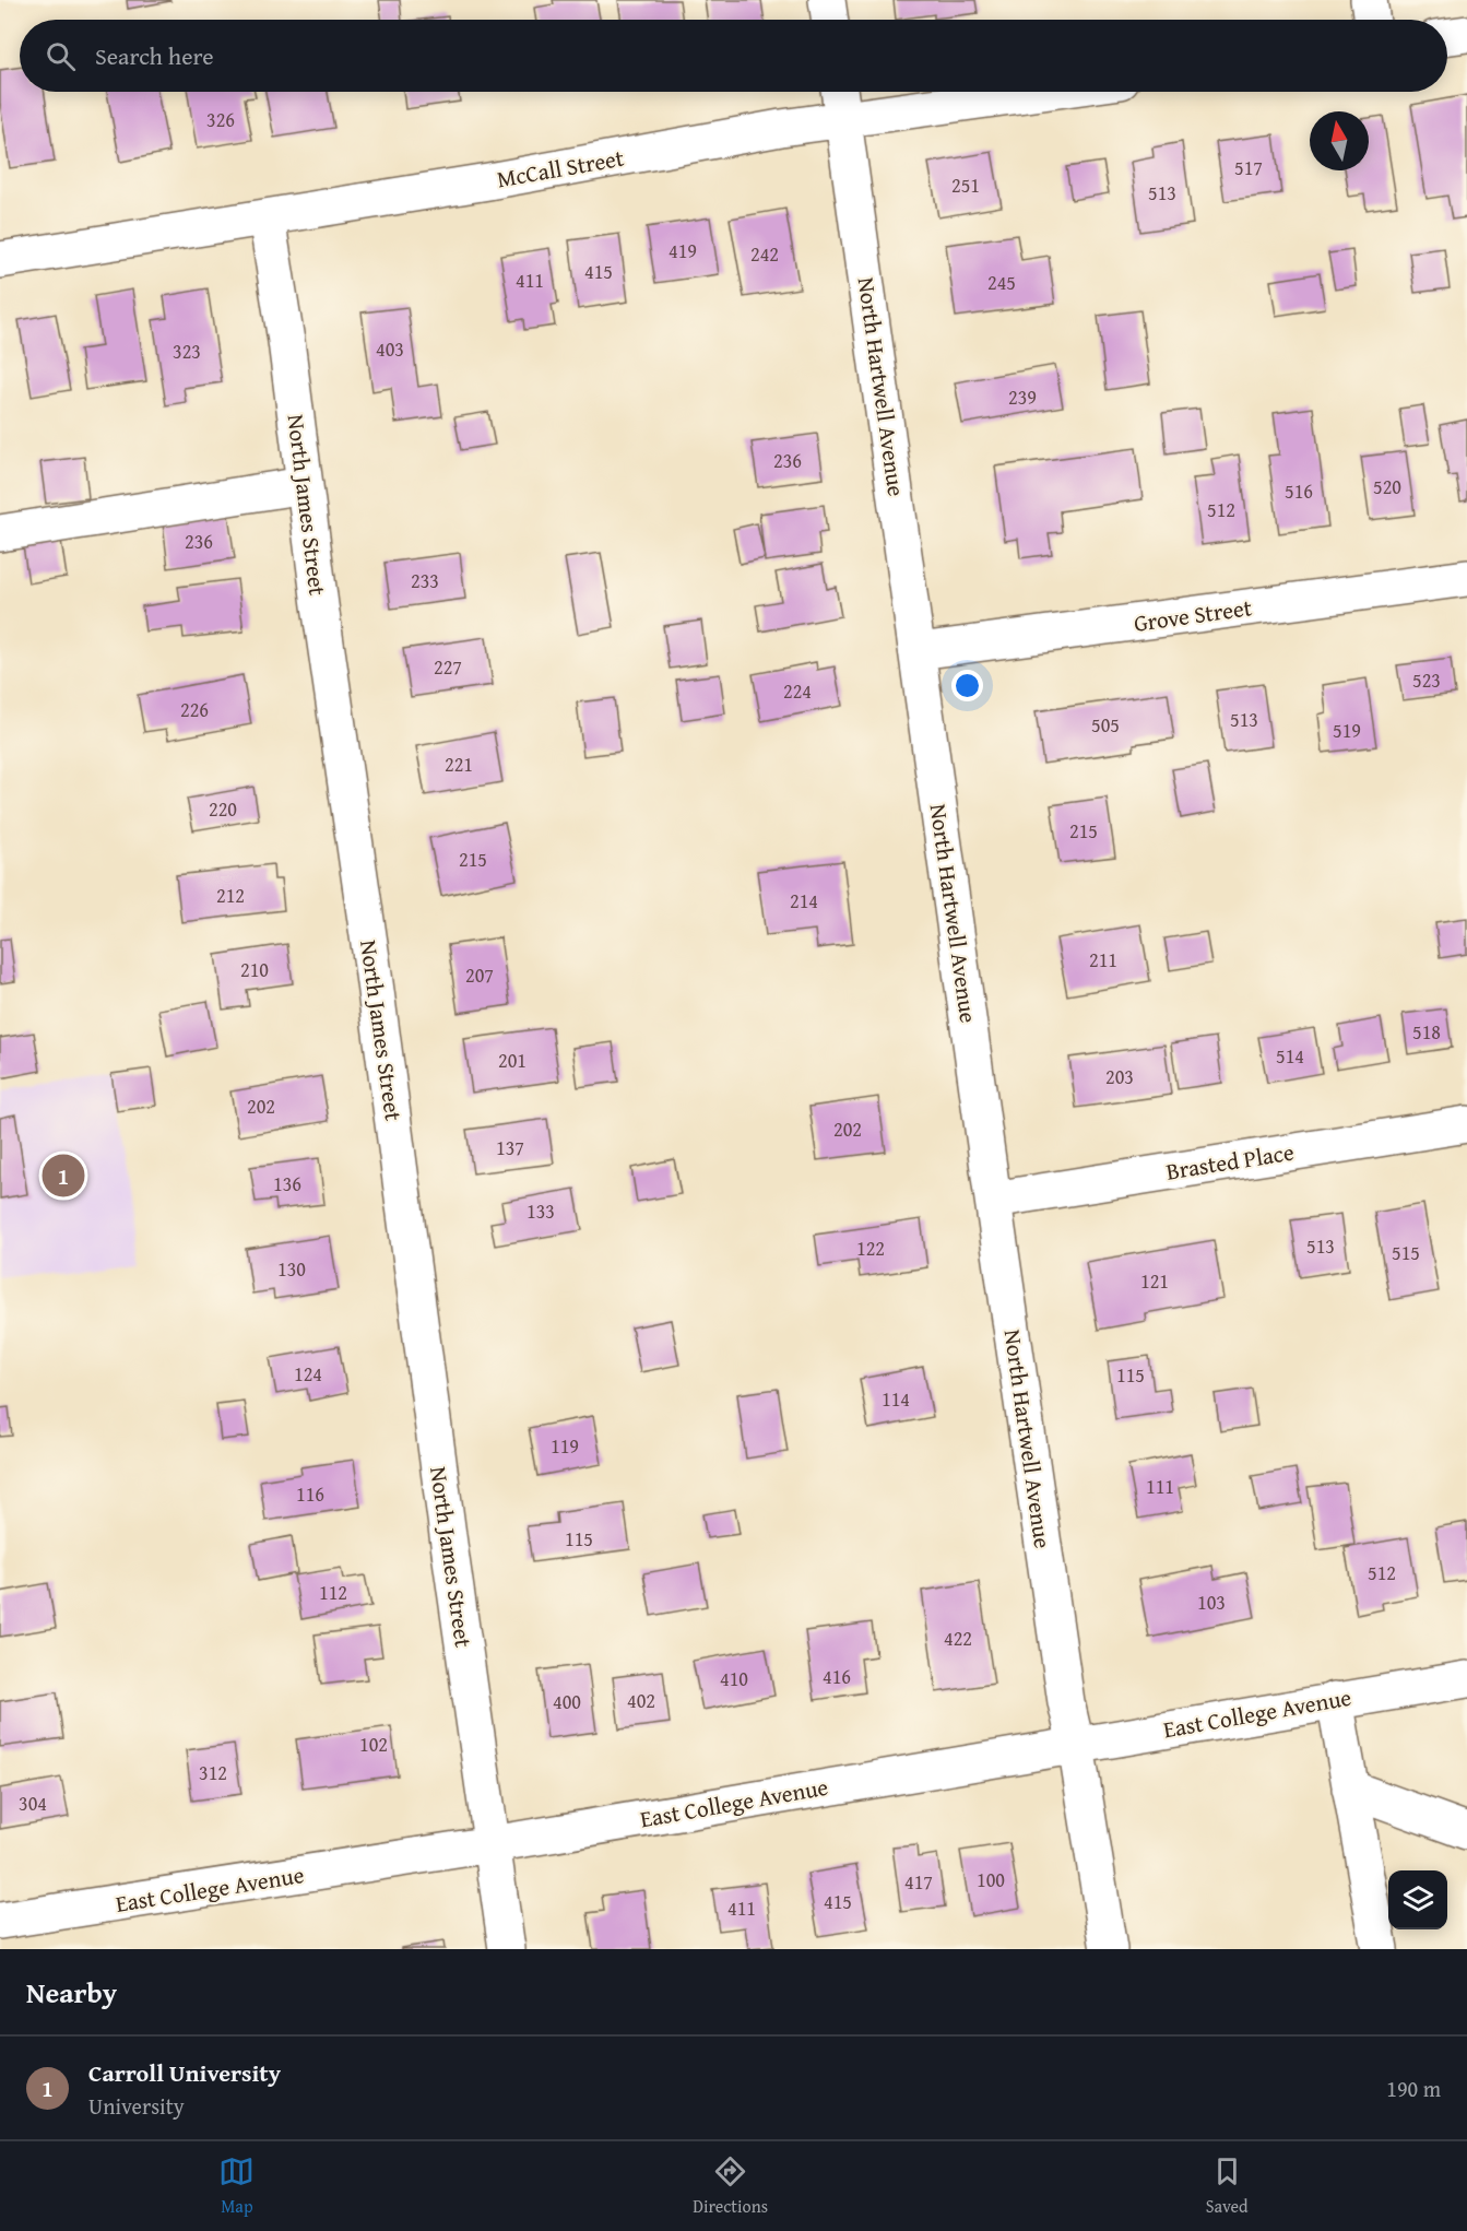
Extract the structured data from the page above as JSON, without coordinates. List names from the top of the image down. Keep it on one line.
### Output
{"streets":{"street":["McCall Street","North Hartwell Avenue","North James Street","Grove Street","Brasted Place","East College Avenue"]},"crossings":[["McCall Street","North Hartwell Avenue"],["McCall Street","North James Street"],["North Hartwell Avenue","Grove Street"],["North Hartwell Avenue","Brasted Place"],["North Hartwell Avenue","East College Avenue"],["North James Street","East College Avenue"]],"house_numbers":["326","517","251","513","419","242","415","411","245","403","323","239","236","520","516","512","236","233","227","523","224","226","513","505","519","221","220","215","215","212","214","211","210","207","518","514","201","203","202","202","137","136","133","513","122","515","130","121","124","115","114","119","111","116","115","512","112","103","422","416","410","402","400","102","312","304","100","417","415","411"],"north":"top","page":{"search":"Search here","pins":"1","heading":"Nearby","list":[{"mark":"1","name":"Carroll University","note":"University","value":"190 m"}],"nav":["Map","Directions","Saved"]}}
